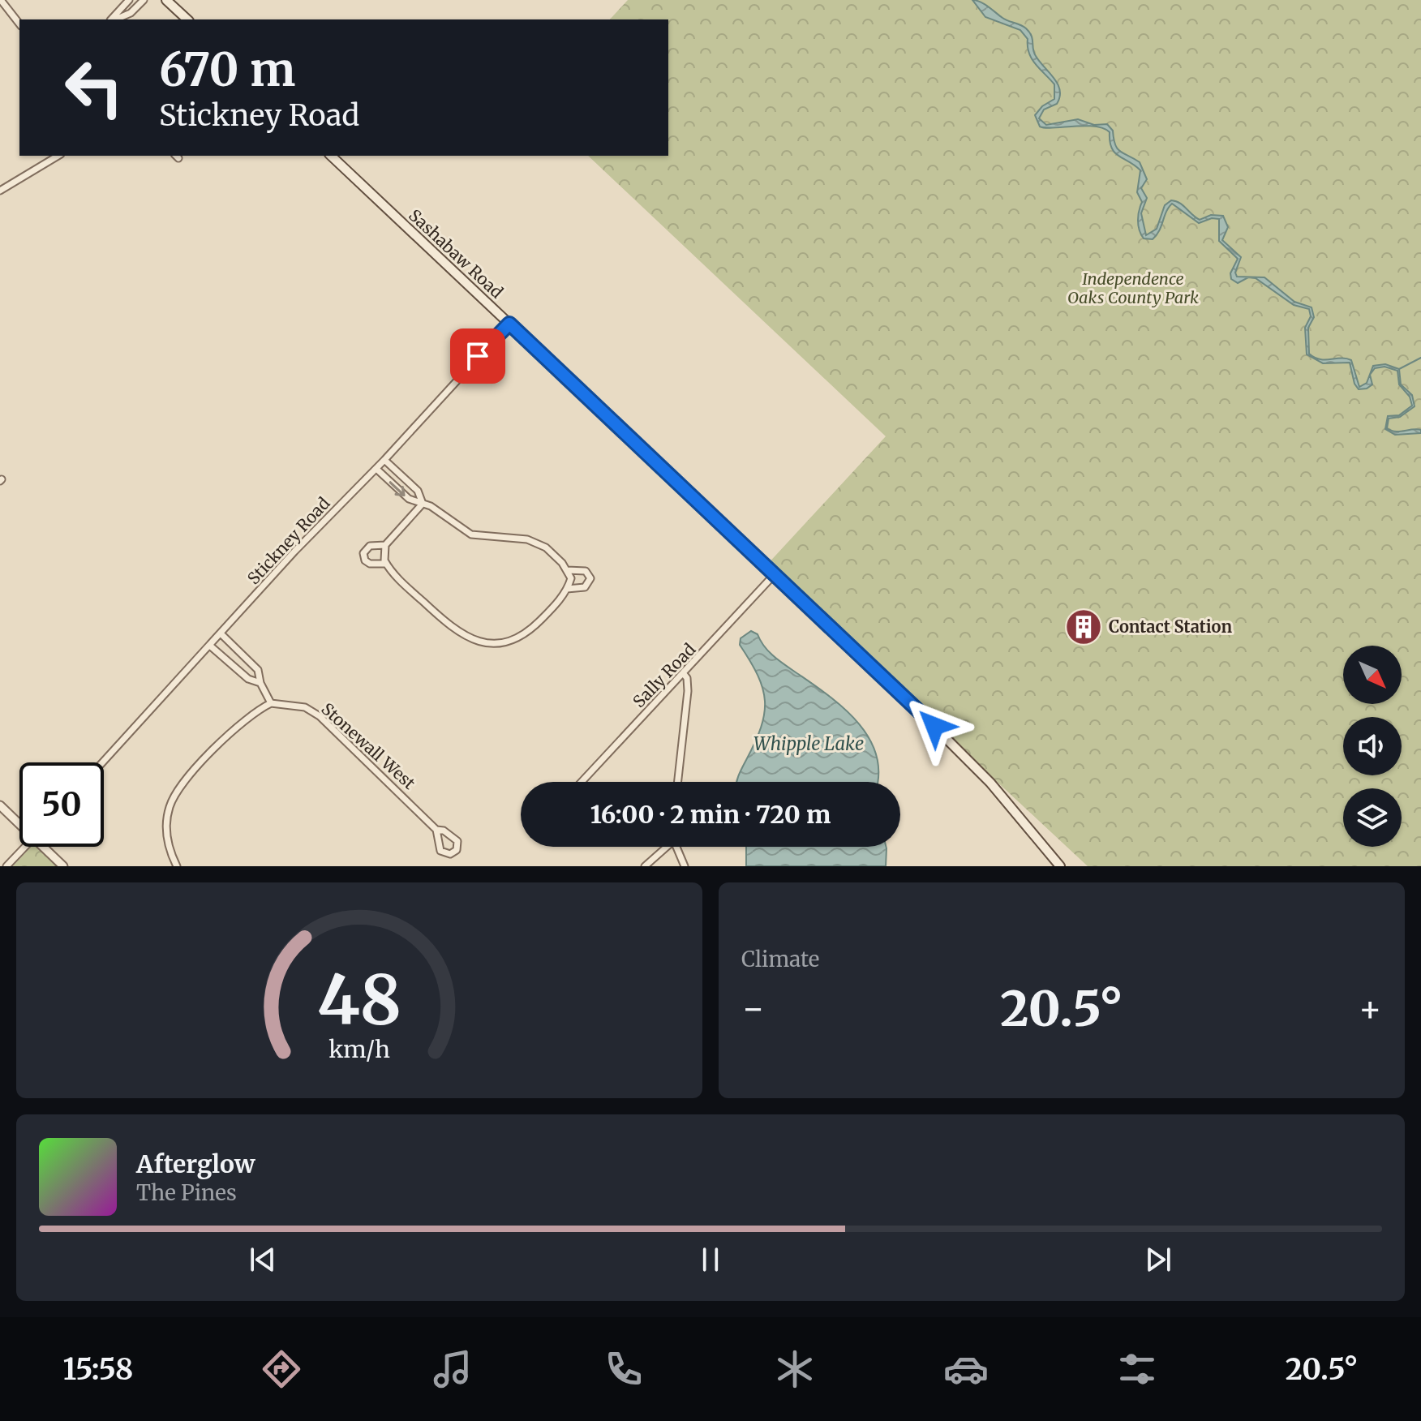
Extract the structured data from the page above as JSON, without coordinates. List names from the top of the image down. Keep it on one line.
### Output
{"streets":{"main road":["Sashabaw Road"],"street":["Stickney Road","Sally Road","Stonewall West"]},"crossings":[["Sashabaw Road","Stickney Road"],["Sashabaw Road","Sally Road"]],"water":["Whipple Lake"],"parks":["Independence Oaks County Park"],"places":{"building":["Contact Station"]},"north":"bottom right","page":{"turn":["670 m","Stickney Road"],"limit":"50","trip":"16:00 · 2 min · 720 m","tile":"Climate","heat":["−","20.5°","+"],"song":["Afterglow","The Pines"],"tabs":["15:58","20.5°"],"gauge":["48","km/h"]}}
